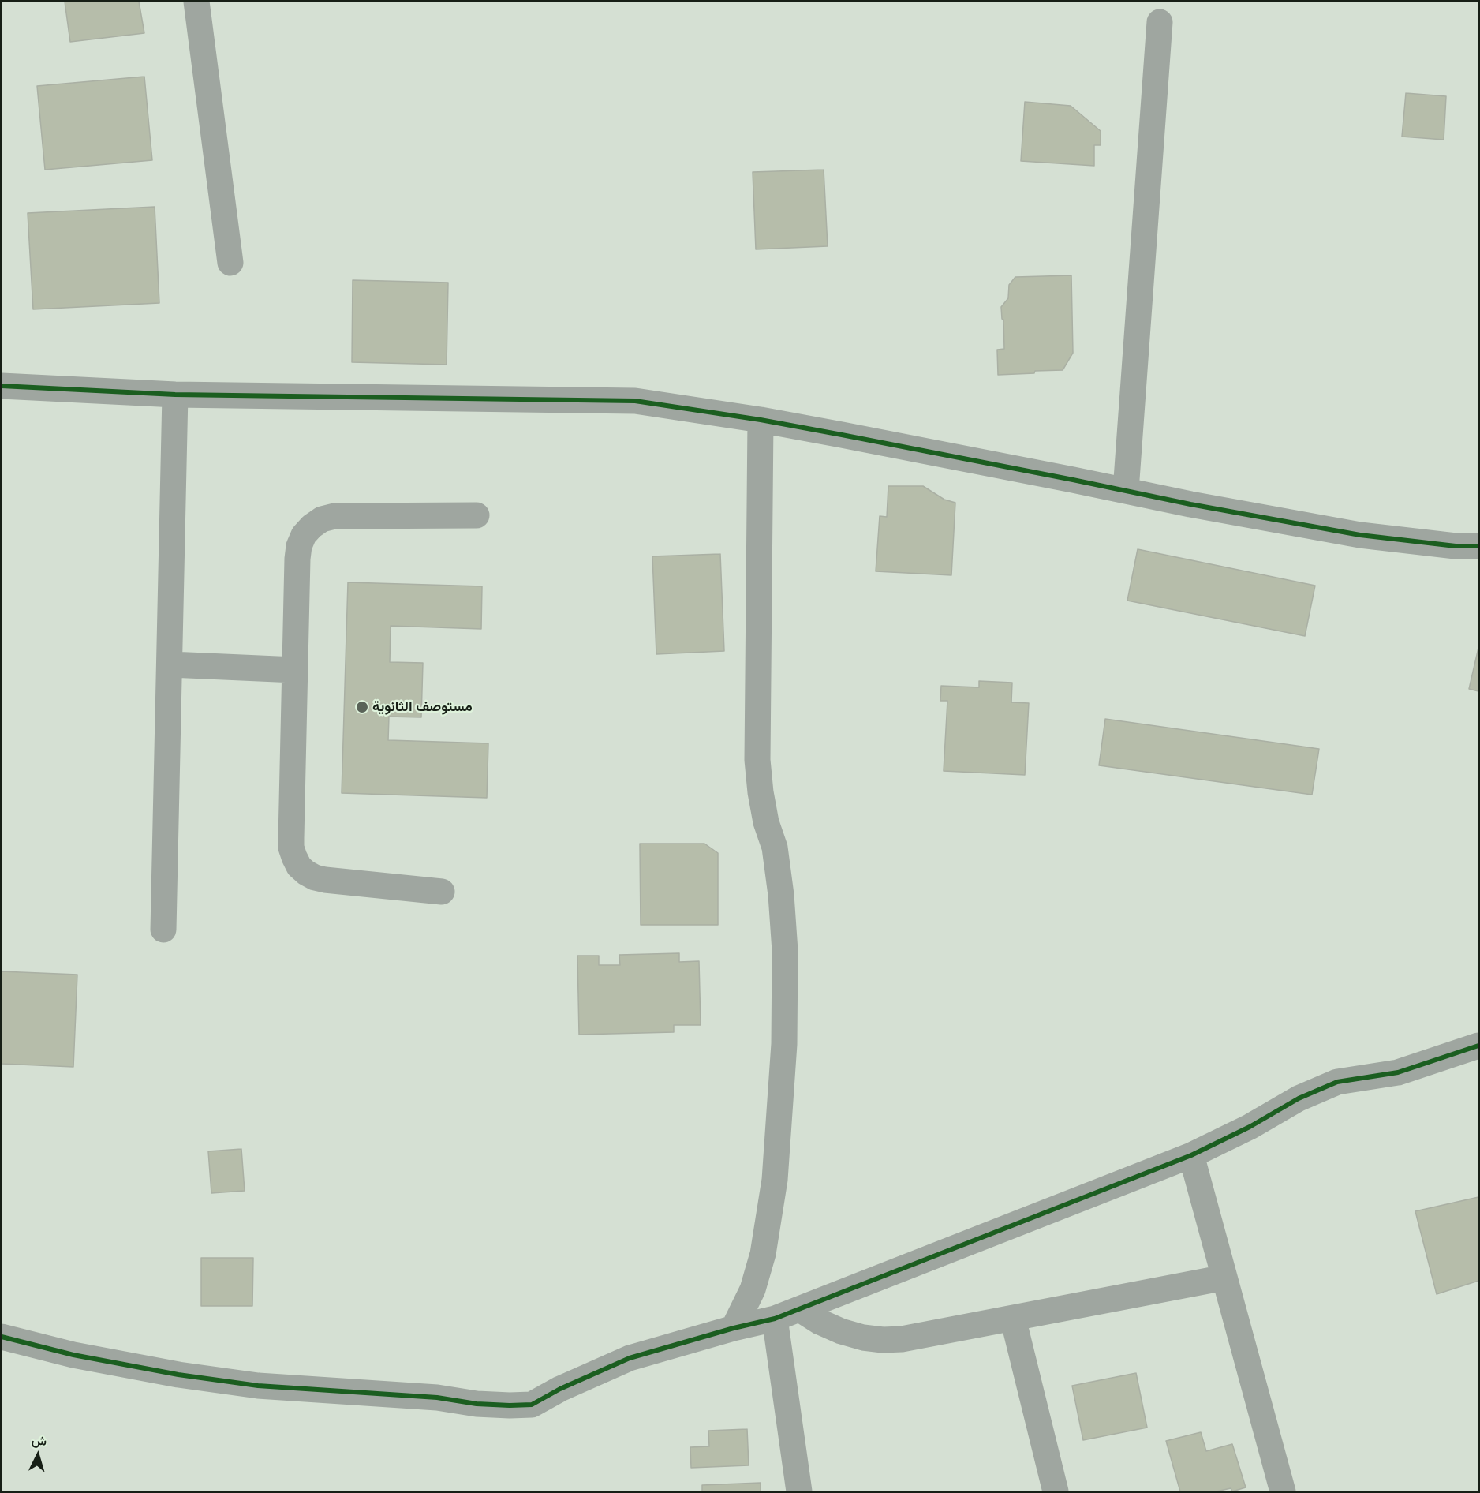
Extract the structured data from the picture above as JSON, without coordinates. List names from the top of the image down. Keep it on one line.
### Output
{"places":["مستوصف الثانوية"],"north":"top"}
